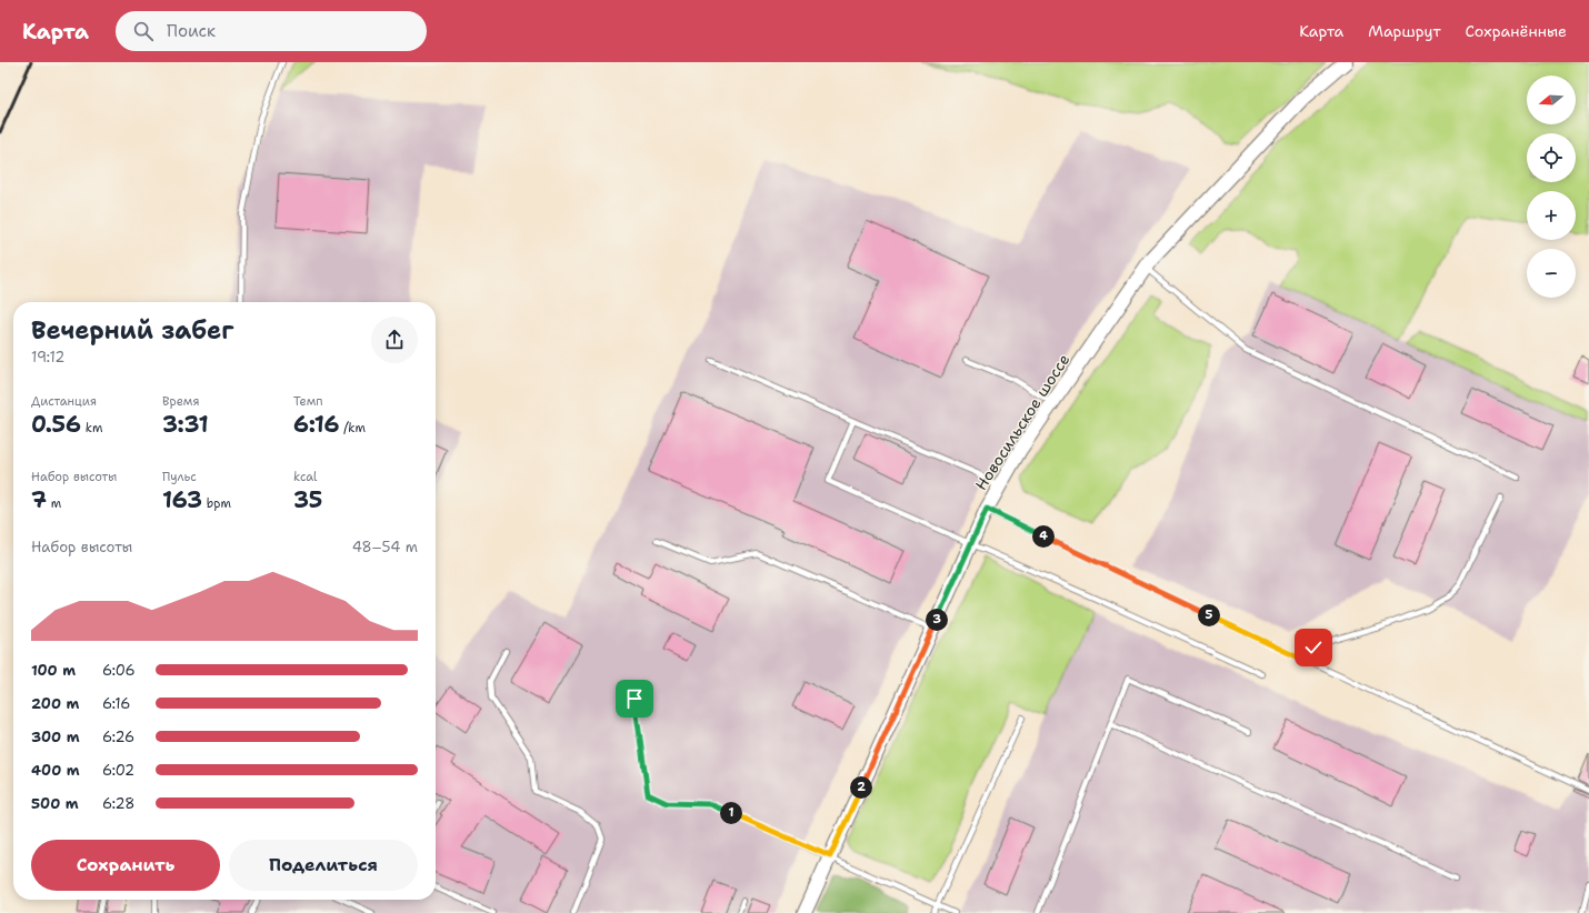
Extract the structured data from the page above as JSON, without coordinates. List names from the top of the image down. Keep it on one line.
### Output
{"streets":{"street":["Новосильское шоссе"]},"north":"left","page":{"header":"Карта","search":"Поиск","nav":["Карта","Маршрут","Сохранённые"],"map_buttons":["+","−"],"heading":["Вечерний забег","19:12"],"stats":[["Дистанция","0.56 km"],["Время","3:31"],["Темп","6:16 /km"],["Набор высоты","7 m"],["Пульс","163 bpm"],["kcal","35"]],"pins":["4","5","3","2","1"],"chart":["Набор высоты","48–54 m"],"list":[{"name":"100 m","note":"6:06"},{"name":"200 m","note":"6:16"},{"name":"300 m","note":"6:26"},{"name":"400 m","note":"6:02"},{"name":"500 m","note":"6:28"}],"buttons":["Сохранить","Поделиться"]}}
